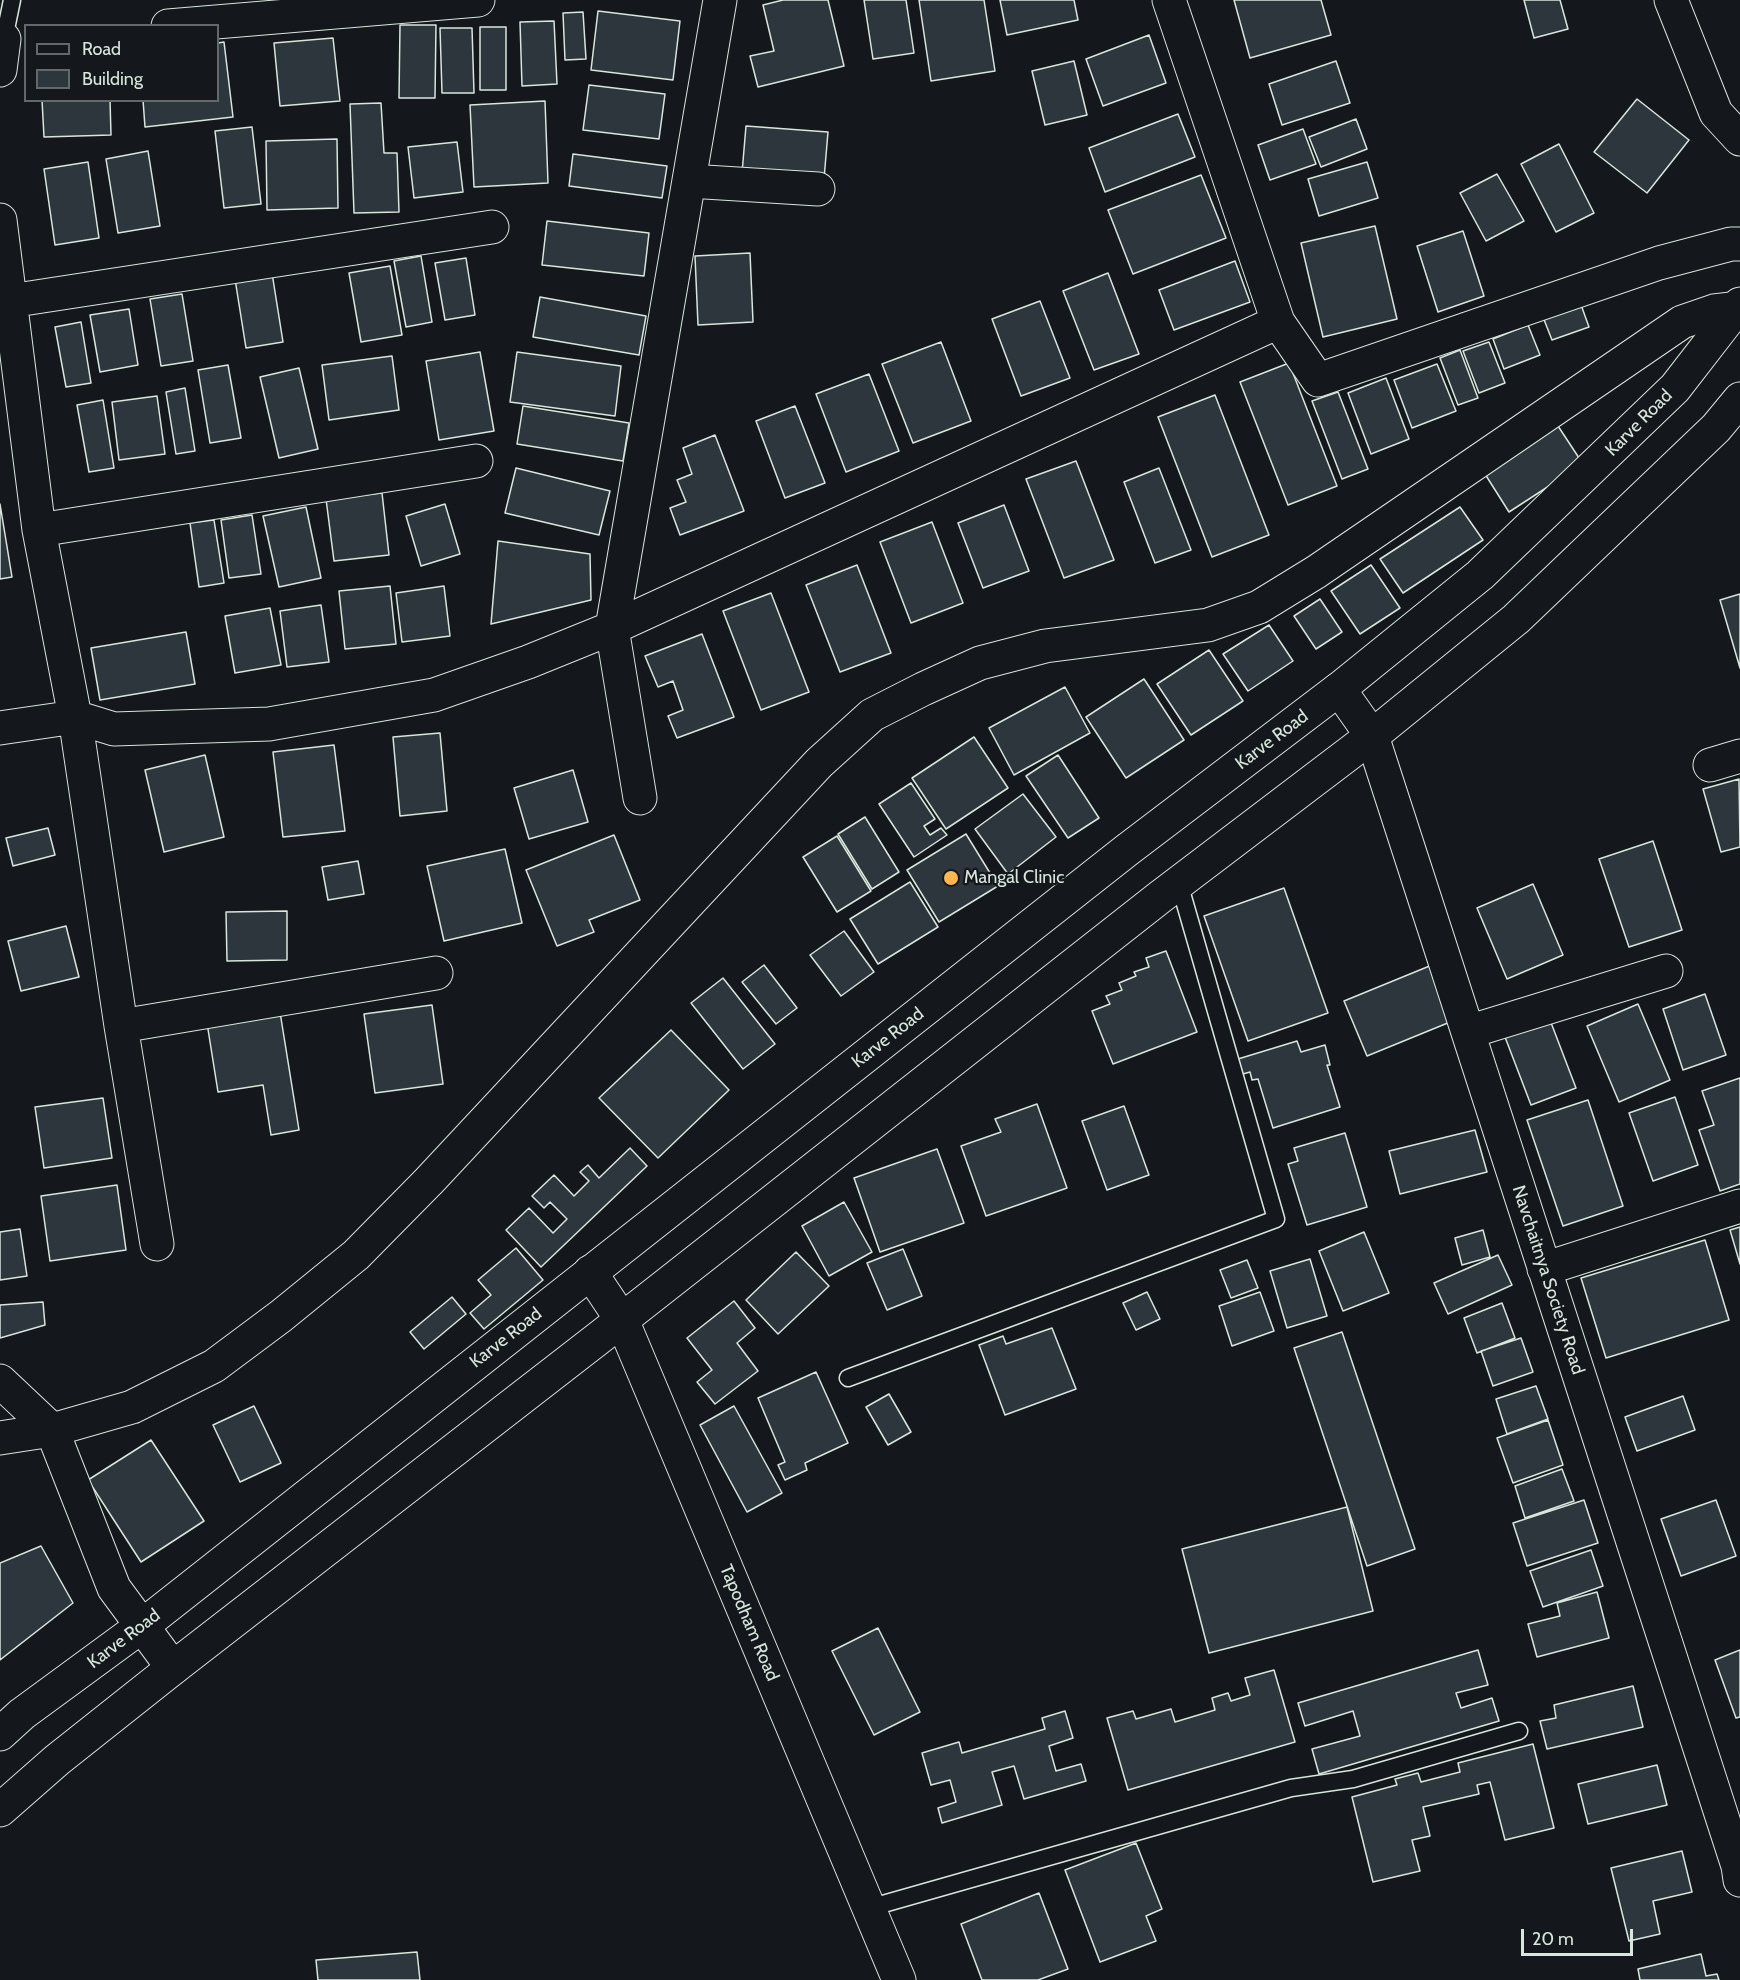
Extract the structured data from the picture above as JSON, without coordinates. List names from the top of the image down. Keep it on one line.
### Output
{"streets":{"street":["Karve Road","Navchaitnya Society Road","Tapodham Road"]},"crossings":[["Karve Road","Navchaitnya Society Road"],["Karve Road","Tapodham Road"]],"places":["Mangal Clinic"],"legend":["Road","Building"],"scale_bar":"20 m"}
